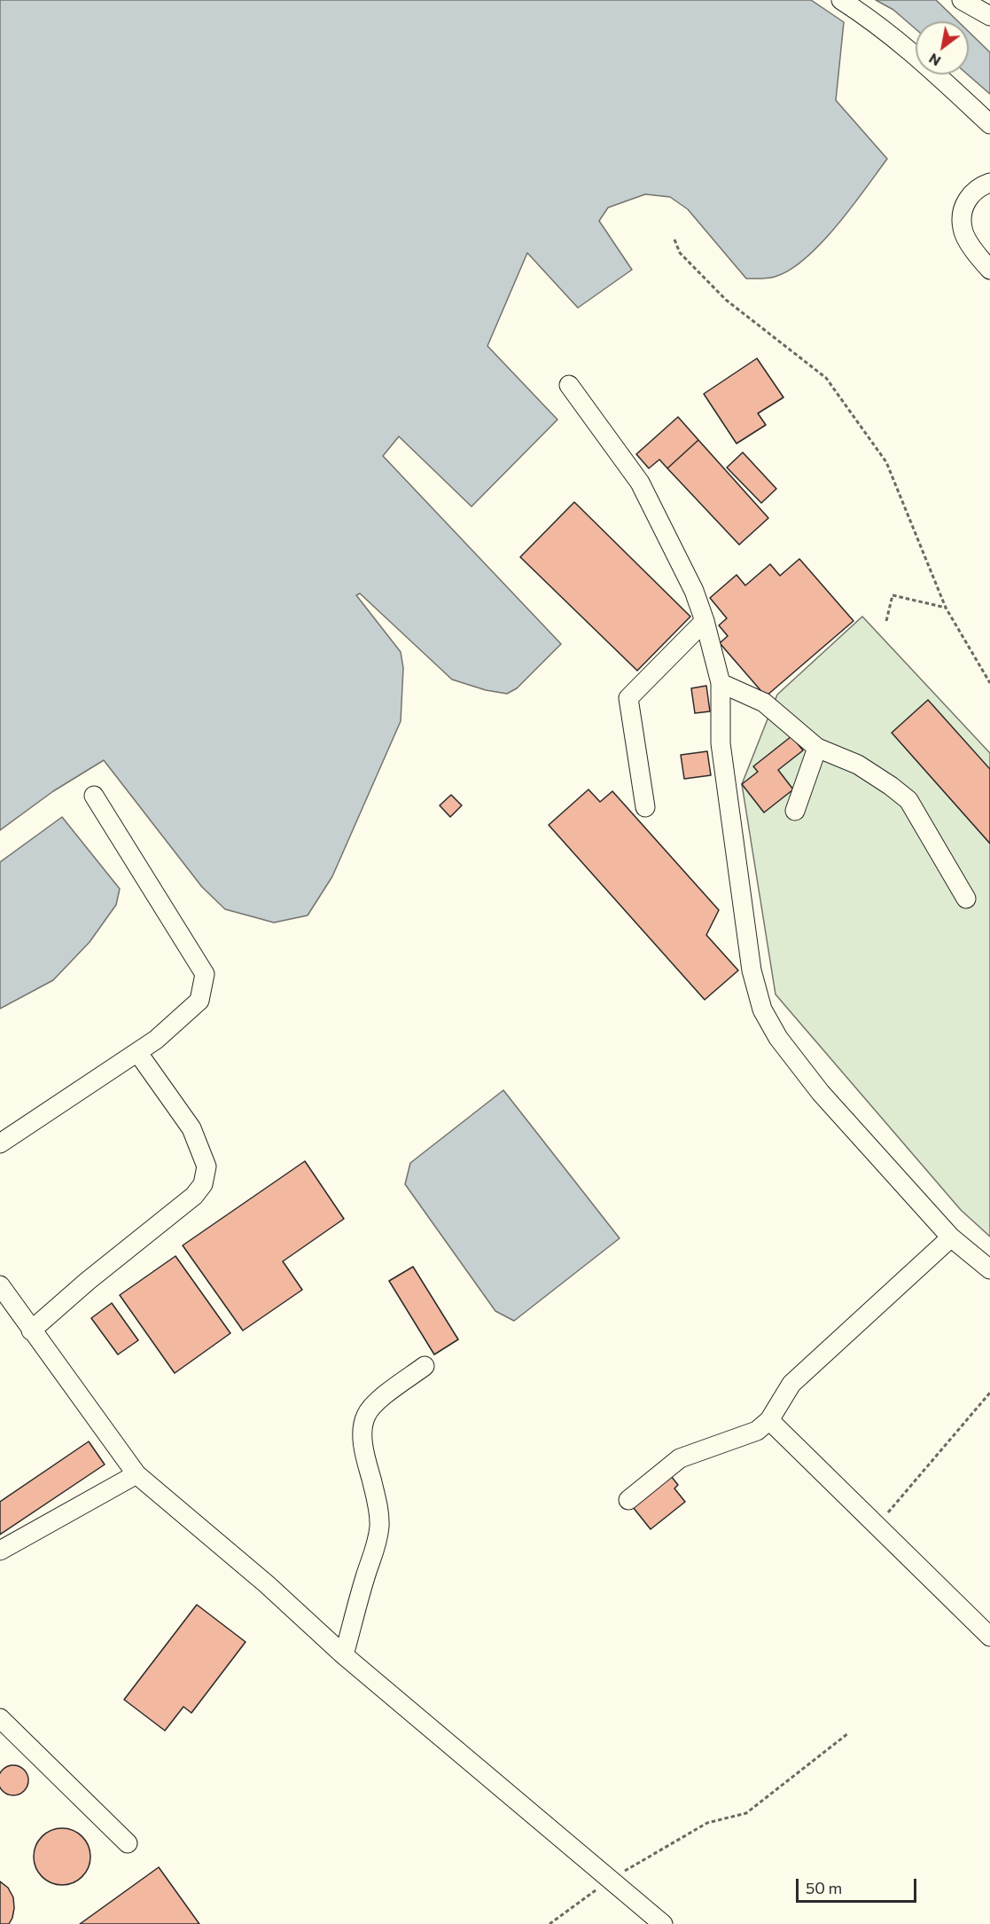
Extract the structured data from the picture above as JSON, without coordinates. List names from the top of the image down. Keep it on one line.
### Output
{"scale_bar":"50 m","north":"bottom left"}
